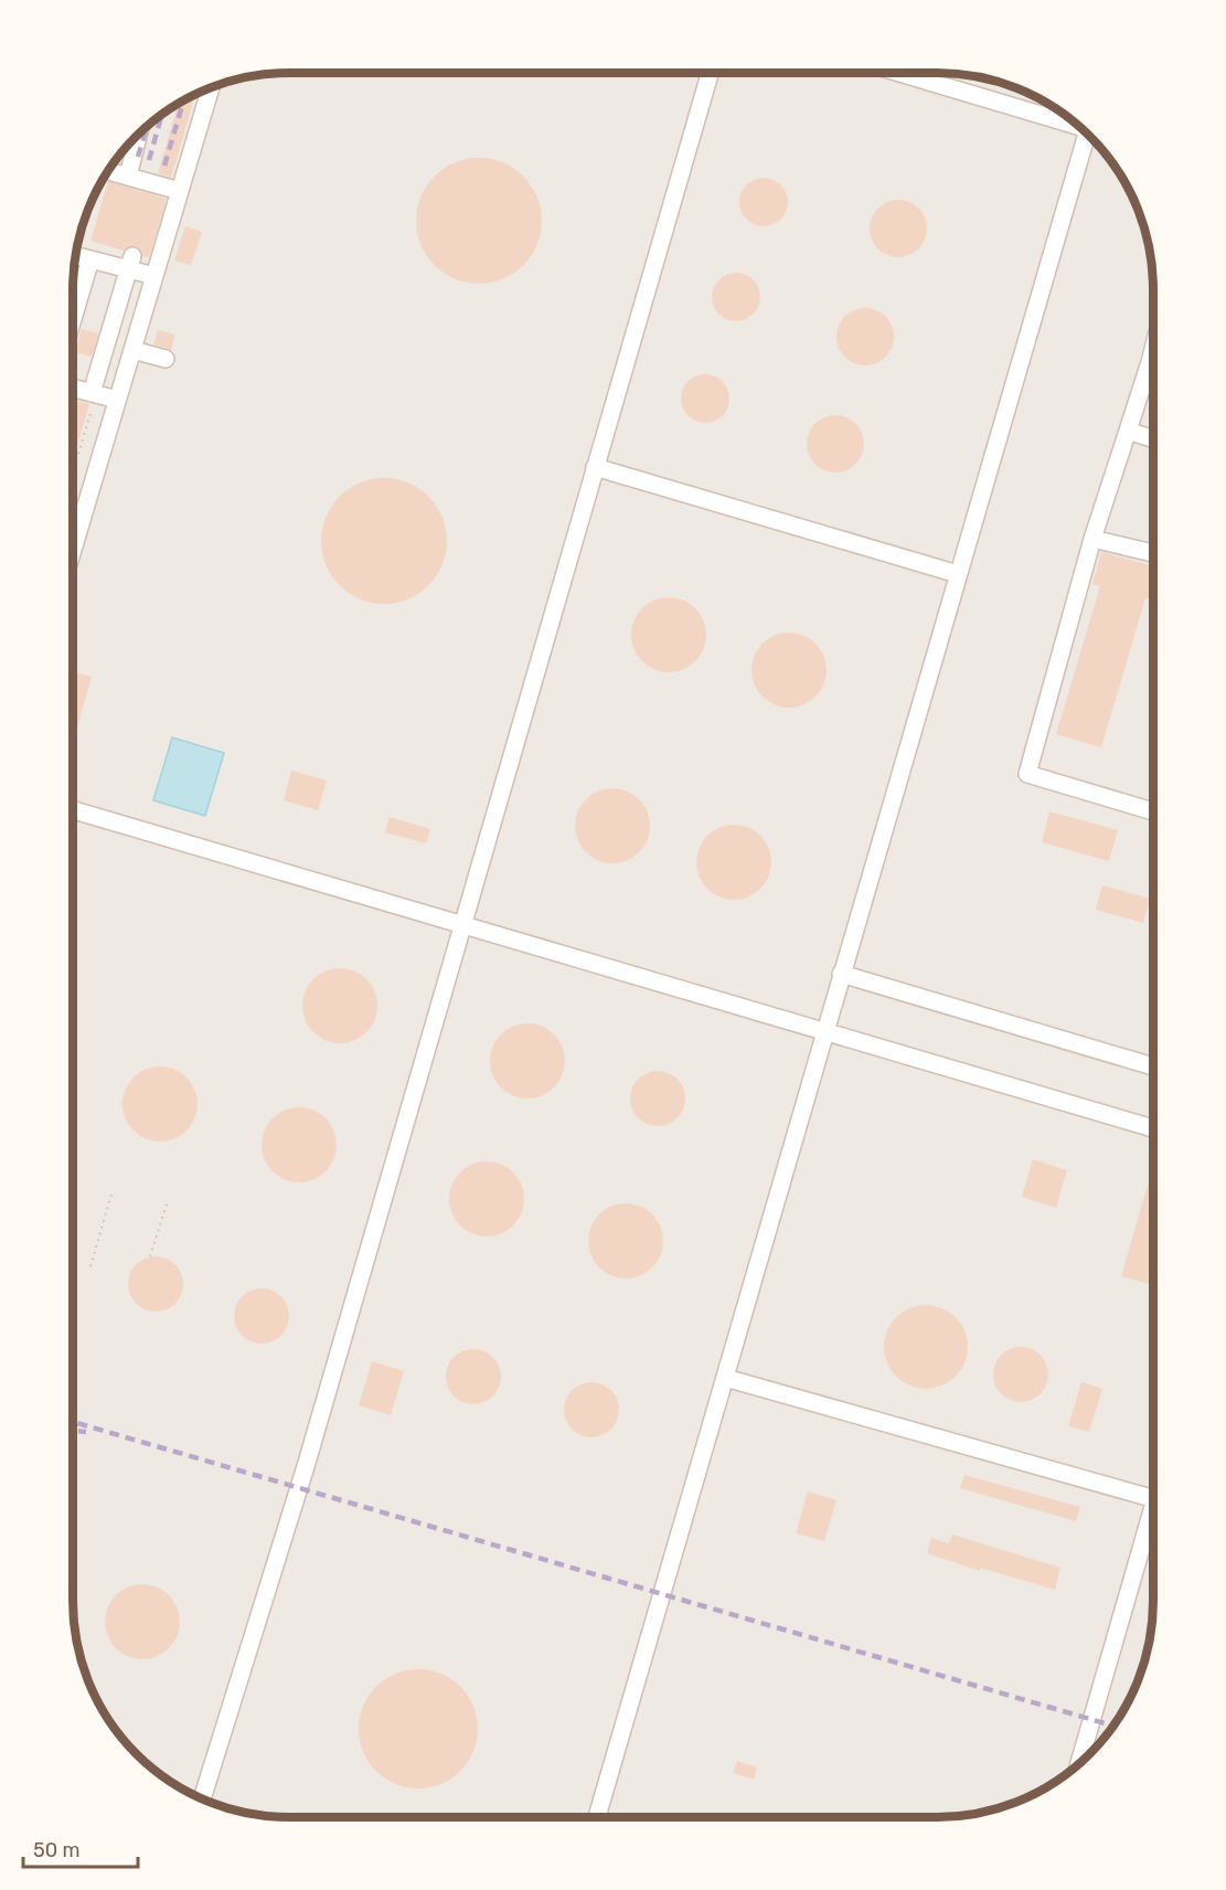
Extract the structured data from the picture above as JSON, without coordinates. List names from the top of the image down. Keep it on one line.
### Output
{"scale_bar":"50 m"}
